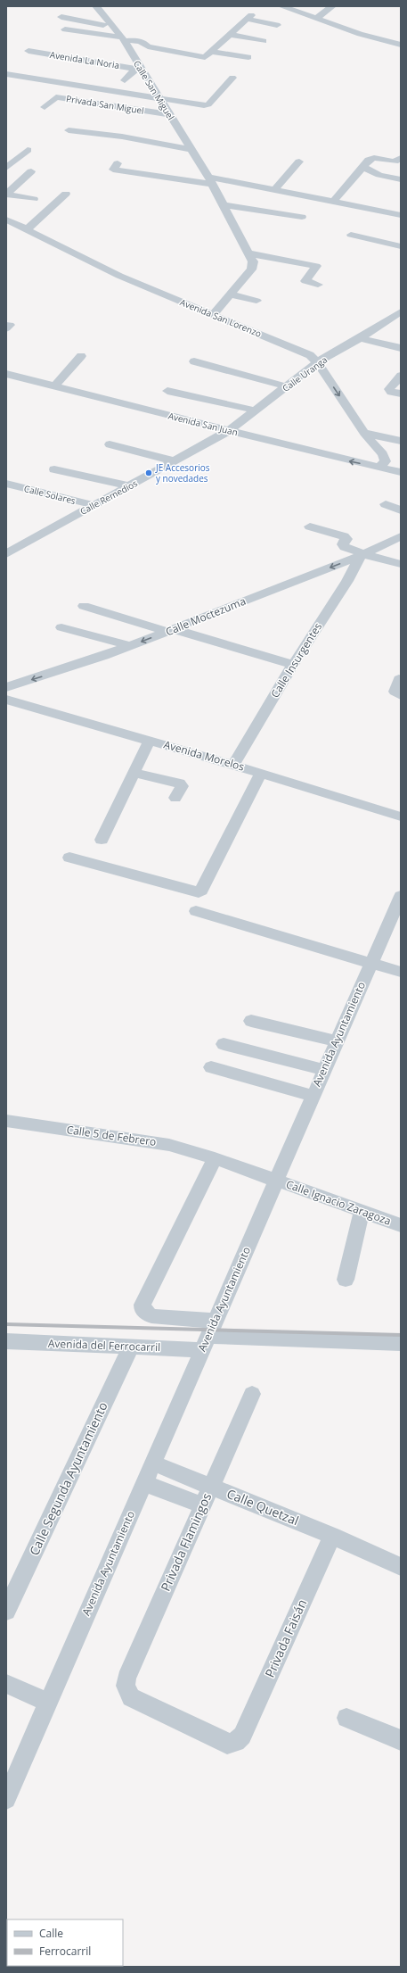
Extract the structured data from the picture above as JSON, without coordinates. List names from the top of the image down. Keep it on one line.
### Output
{"streets":{"street":["Avenida La Noria","Calle San Miguel","Privada San Miguel","Avenida San Lorenzo","Calle Uranga","Avenida San Juan","Calle Solares","Calle Remedios","Calle Moctezuma","Calle Insurgentes","Avenida Morelos","Avenida Ayuntamiento","Calle 5 de Febrero","Calle Ignacio Zaragoza","Avenida del Ferrocarril","Calle Segunda Ayuntamiento","Calle Quetzal","Privada Flamingos","Privada Faisán"]},"crossings":[["Avenida La Noria","Calle San Miguel"],["Calle San Miguel","Privada San Miguel"],["Calle San Miguel","Avenida San Lorenzo"],["Avenida San Lorenzo","Calle Uranga"],["Avenida San Lorenzo","Avenida San Juan"],["Calle Uranga","Avenida San Juan"],["Calle Uranga","Calle Remedios"],["Avenida San Juan","Calle Remedios"],["Calle Solares","Calle Remedios"],["Calle Moctezuma","Calle Insurgentes"],["Calle Insurgentes","Avenida Morelos"],["Avenida Ayuntamiento","Calle 5 de Febrero"],["Avenida Ayuntamiento","Calle Ignacio Zaragoza"],["Avenida Ayuntamiento","Avenida del Ferrocarril"],["Avenida Ayuntamiento","Calle Quetzal"],["Calle 5 de Febrero","Calle Ignacio Zaragoza"],["Avenida del Ferrocarril","Calle Segunda Ayuntamiento"],["Calle Quetzal","Privada Flamingos"],["Calle Quetzal","Privada Faisán"],["Privada Flamingos","Privada Faisán"]],"one_way":["Calle Moctezuma"],"places":["JE Accesorios y novedades"],"legend":["Calle","Ferrocarril"]}
